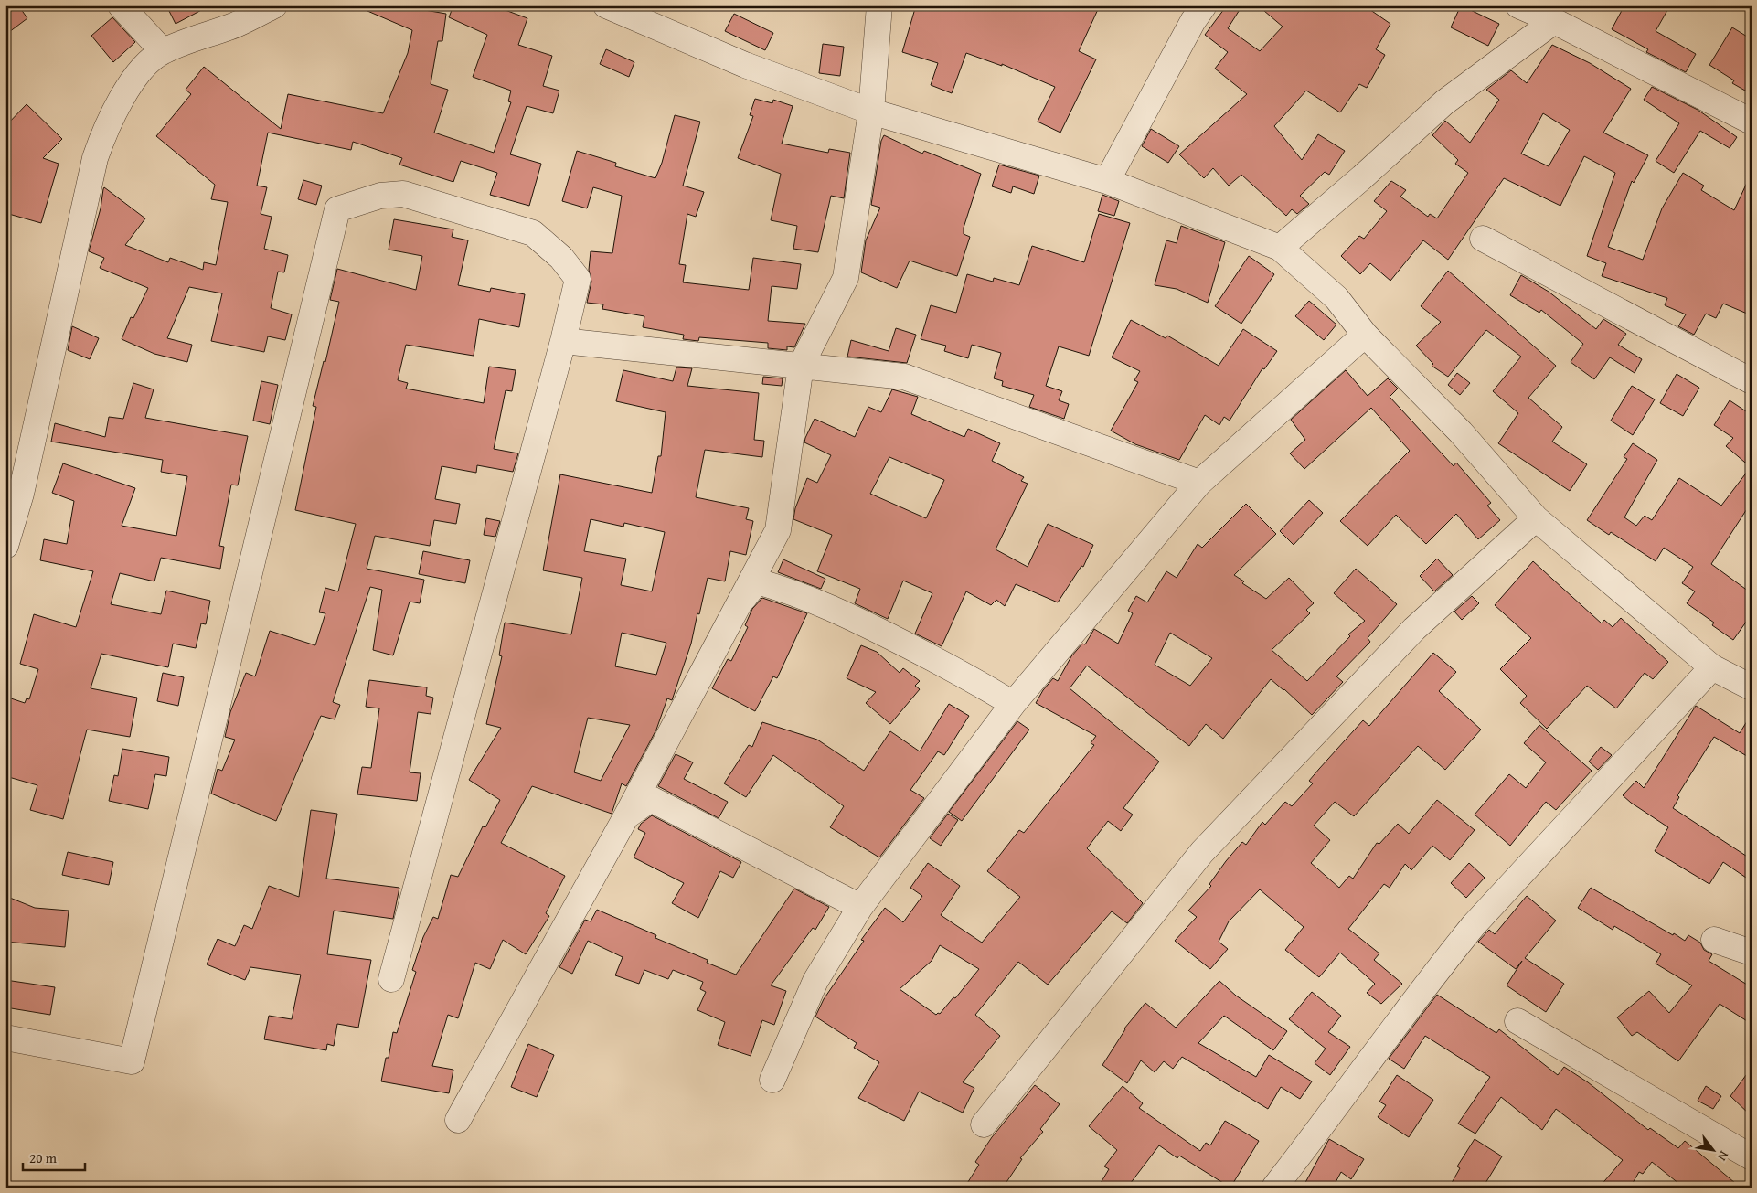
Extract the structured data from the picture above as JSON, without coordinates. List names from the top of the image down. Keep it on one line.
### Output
{"scale_bar":"20 m","north":"bottom right"}
